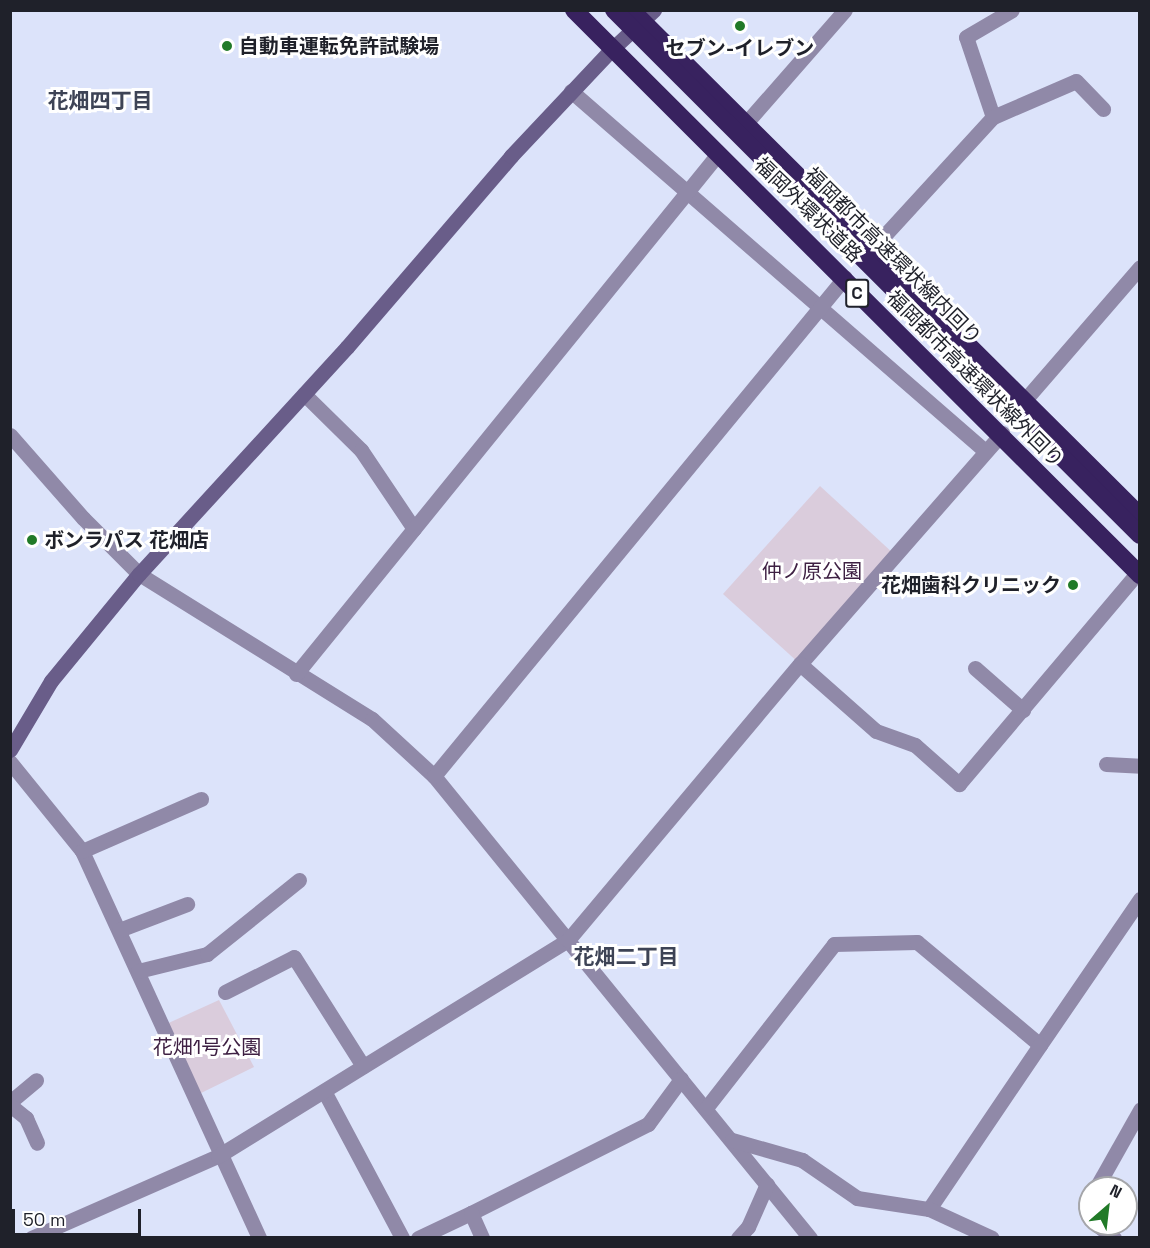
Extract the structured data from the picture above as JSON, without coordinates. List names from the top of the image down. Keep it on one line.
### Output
{"streets":{"highway":["福岡外環状道路","福岡都市高速環状線内回り","C","福岡都市高速環状線外回り"]},"crossings":[["福岡外環状道路","福岡都市高速環状線外回り"]],"districts":["花畑四丁目","花畑二丁目"],"parks":["仲ノ原公園","花畑1号公園"],"places":["セブン-イレブン","自動車運転免許試験場","ボンラパス 花畑店","花畑歯科クリニック"],"scale_bar":"50 m","north":"top right"}
